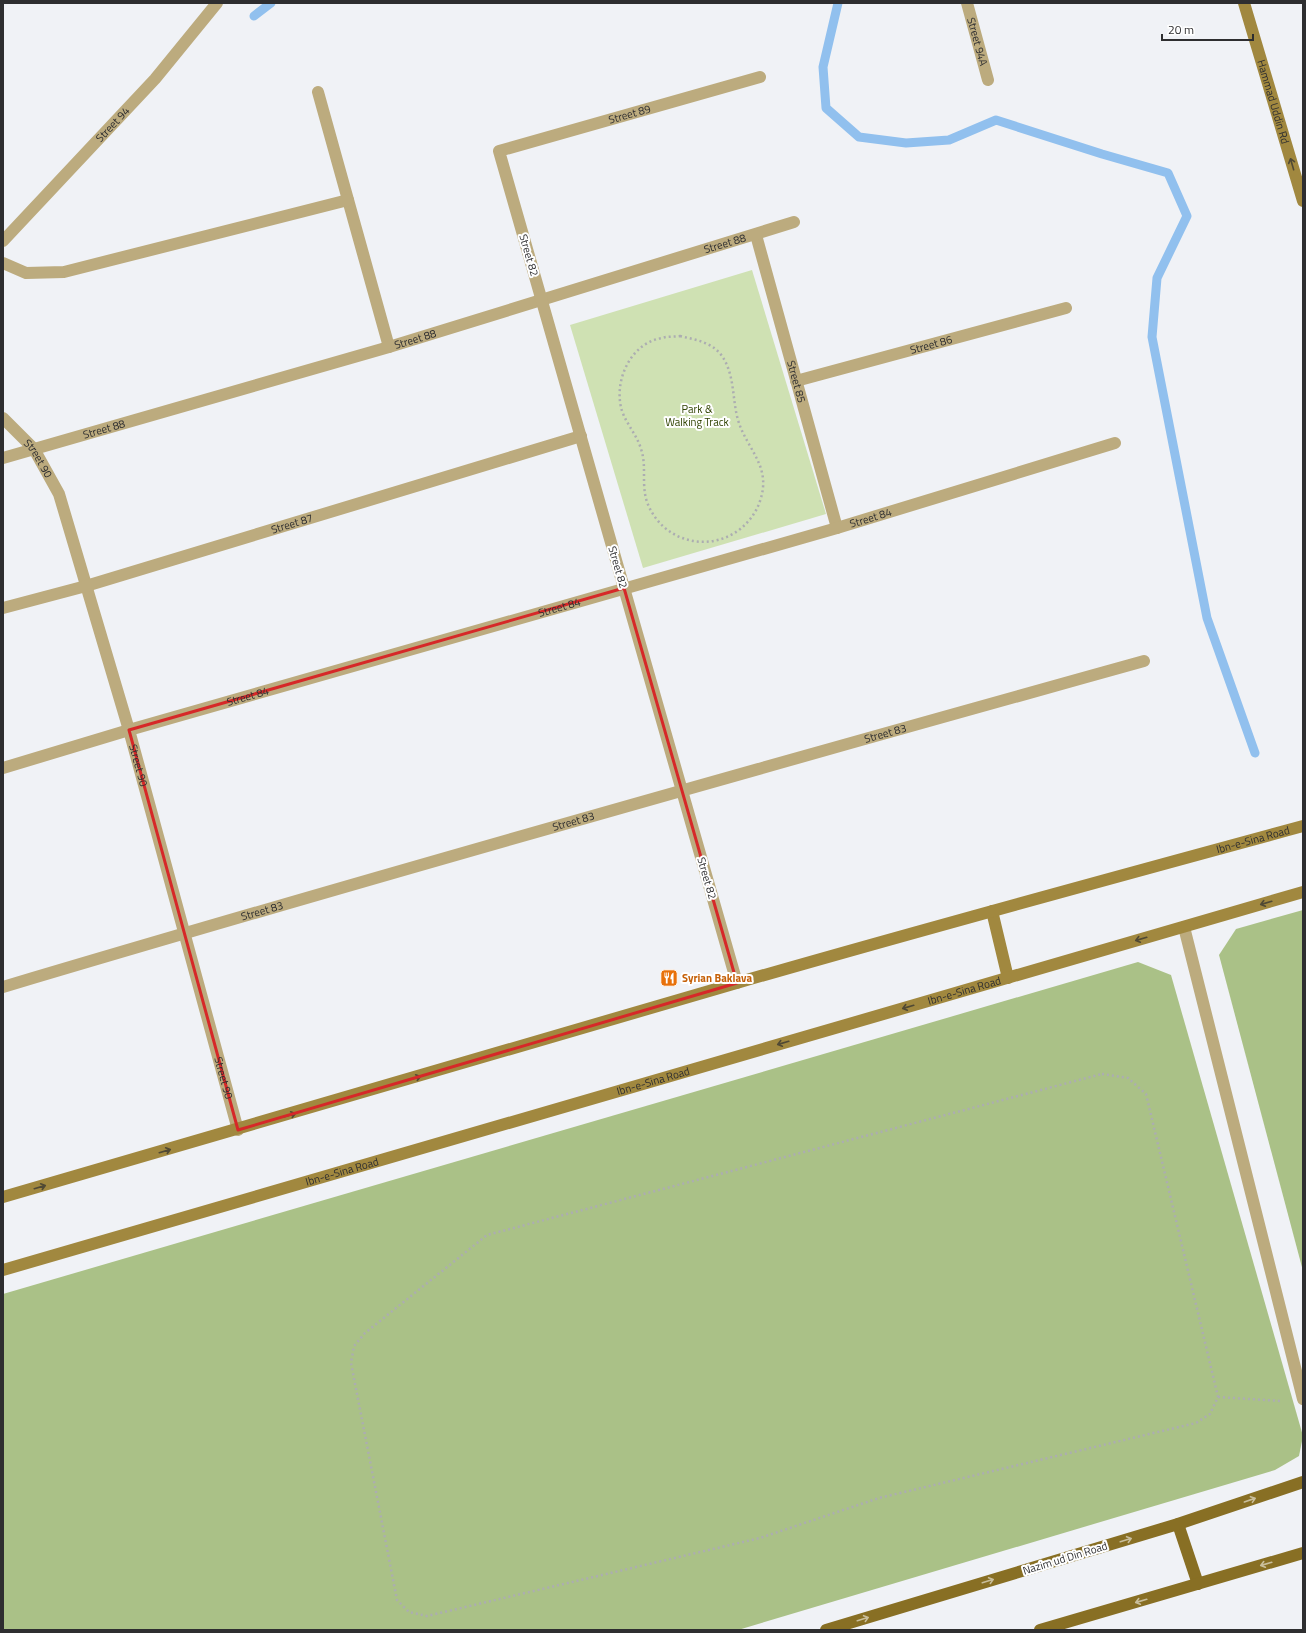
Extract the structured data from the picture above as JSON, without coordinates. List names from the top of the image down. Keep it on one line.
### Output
{"streets":{"main road":["Hammad Uddin Rd","Ibn-e-Sina Road","Nazim ud Din Road"],"street":["Street 94A","Street 89","Street 94","Street 88","Street 82","Street 86","Street 85","Street 90","Street 84","Street 87","Street 83"]},"crossings":[["Street 89","Street 82"],["Street 88","Street 82"],["Street 88","Street 85"],["Street 88","Street 90"],["Street 82","Street 84"],["Street 82","Street 87"],["Street 82","Street 83"],["Street 82","Ibn-e-Sina Road"],["Street 86","Street 85"],["Street 85","Street 84"],["Street 90","Street 84"],["Street 90","Street 87"],["Street 90","Street 83"],["Street 90","Ibn-e-Sina Road"]],"one_way":["Hammad Uddin Rd"],"parks":["Park & Walking Track"],"places":{"restaurant":["Syrian Baklava"]},"scale_bar":"20 m"}
